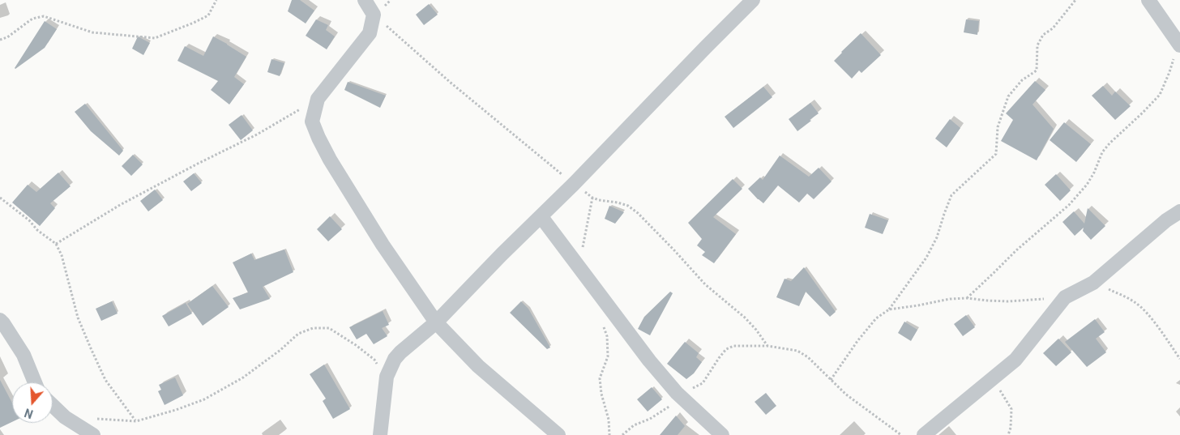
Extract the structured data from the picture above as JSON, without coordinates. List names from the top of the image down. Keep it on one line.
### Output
{"north":"bottom"}
